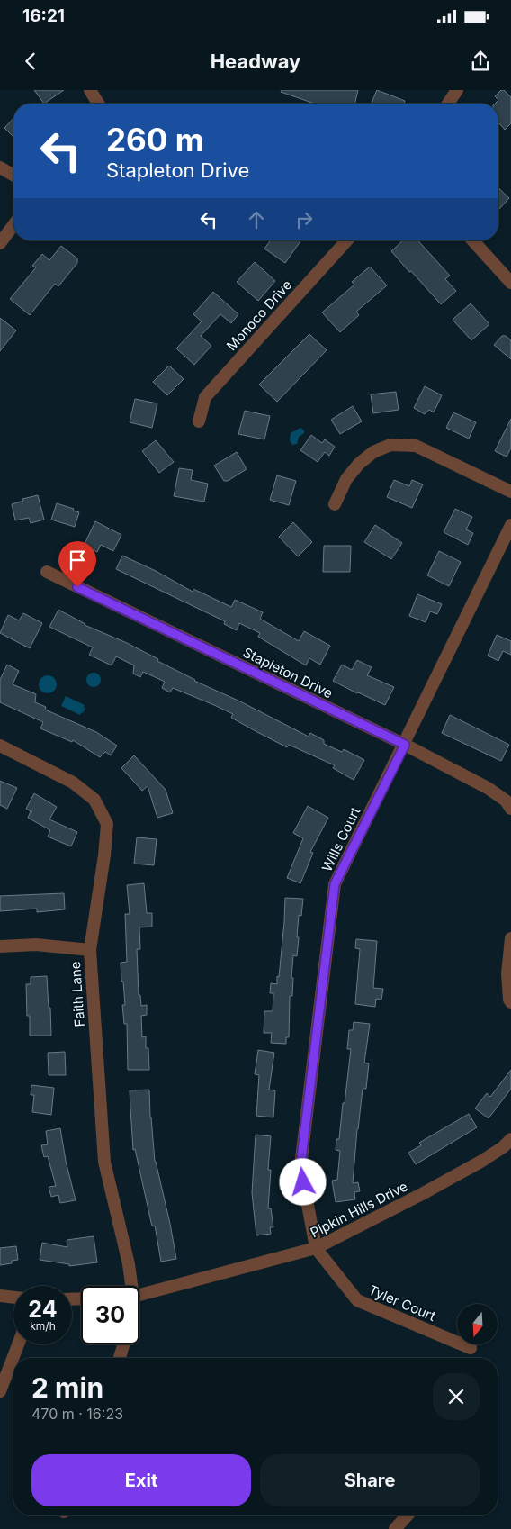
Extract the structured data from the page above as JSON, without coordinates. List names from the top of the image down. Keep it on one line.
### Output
{"streets":{"street":["Monoco Drive","Stapleton Drive","Wills Court","Faith Lane","Pipkin Hills Drive","Tyler Court"]},"crossings":[["Stapleton Drive","Wills Court"],["Wills Court","Pipkin Hills Drive"],["Wills Court","Tyler Court"],["Pipkin Hills Drive","Tyler Court"]],"north":"bottom","page":{"status":"16:21","header":"Headway","turn":["260 m","Stapleton Drive"],"speed":"24 km/h","limit":"30","heading":["2 min","470 m · 16:23"],"buttons":["Exit","Share"]}}
